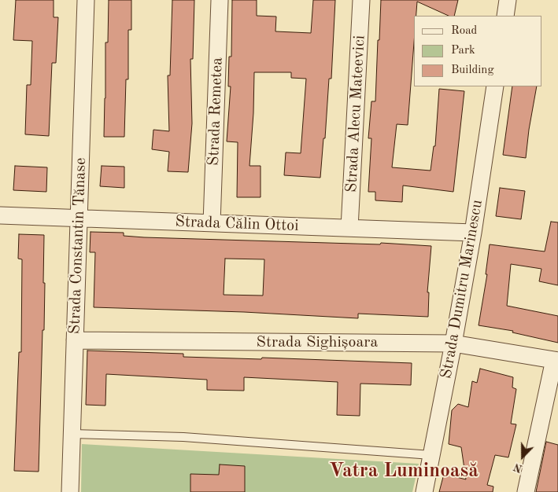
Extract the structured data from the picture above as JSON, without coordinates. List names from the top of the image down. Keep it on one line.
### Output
{"streets":{"street":["Strada Remetea","Strada Alecu Mateevici","Strada Călin Ottoi","Strada Constantin Tănase","Strada Dumitru Marinescu","Strada Sighișoara"]},"crossings":[["Strada Remetea","Strada Călin Ottoi"],["Strada Alecu Mateevici","Strada Călin Ottoi"],["Strada Călin Ottoi","Strada Constantin Tănase"],["Strada Călin Ottoi","Strada Dumitru Marinescu"],["Strada Constantin Tănase","Strada Sighișoara"],["Strada Dumitru Marinescu","Strada Sighișoara"]],"districts":["Vatra Luminoasă"],"legend":["Road","Park","Building"],"north":"bottom"}
